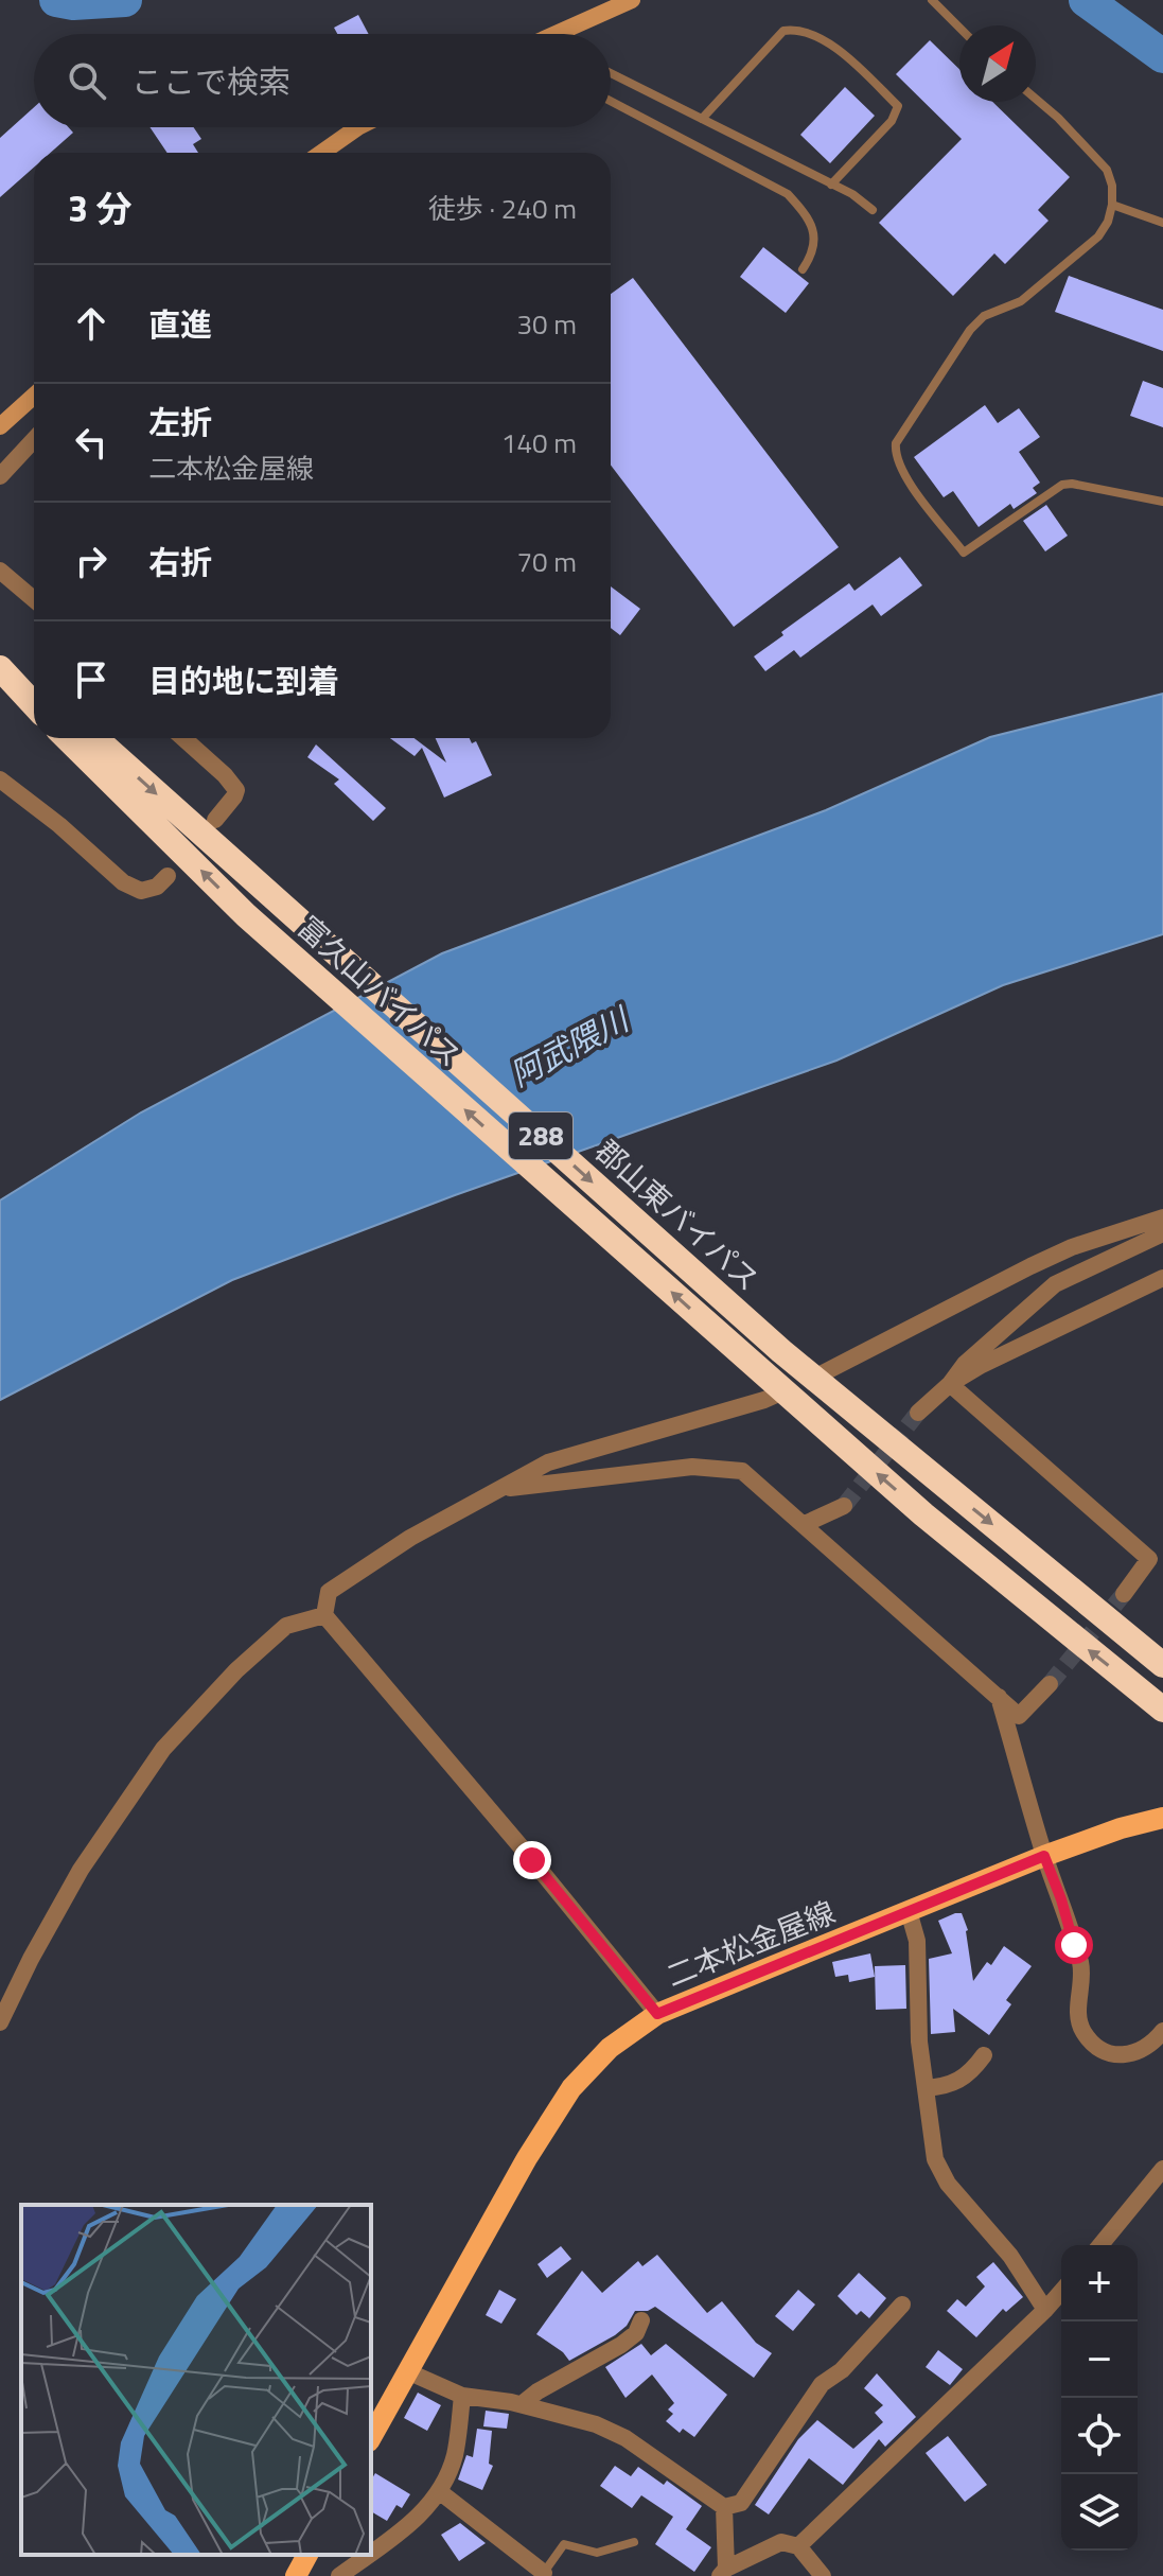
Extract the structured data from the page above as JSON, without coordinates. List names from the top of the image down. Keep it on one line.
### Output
{"streets":{"highway":["富久山バイパス","288","郡山東バイパス"],"main road":["二本松金屋線"]},"crossings":[["富久山バイパス","288"]],"one_way":["富久山バイパス"],"water":["阿武隈川"],"north":"top right","page":{"search":"ここで検索","heading":["3 分","徒歩 · 240 m"],"list":[["直進","30 m"],["左折","二本松金屋線","140 m"],["右折","70 m"],"目的地に到着"],"map_buttons":["+","−"]}}
